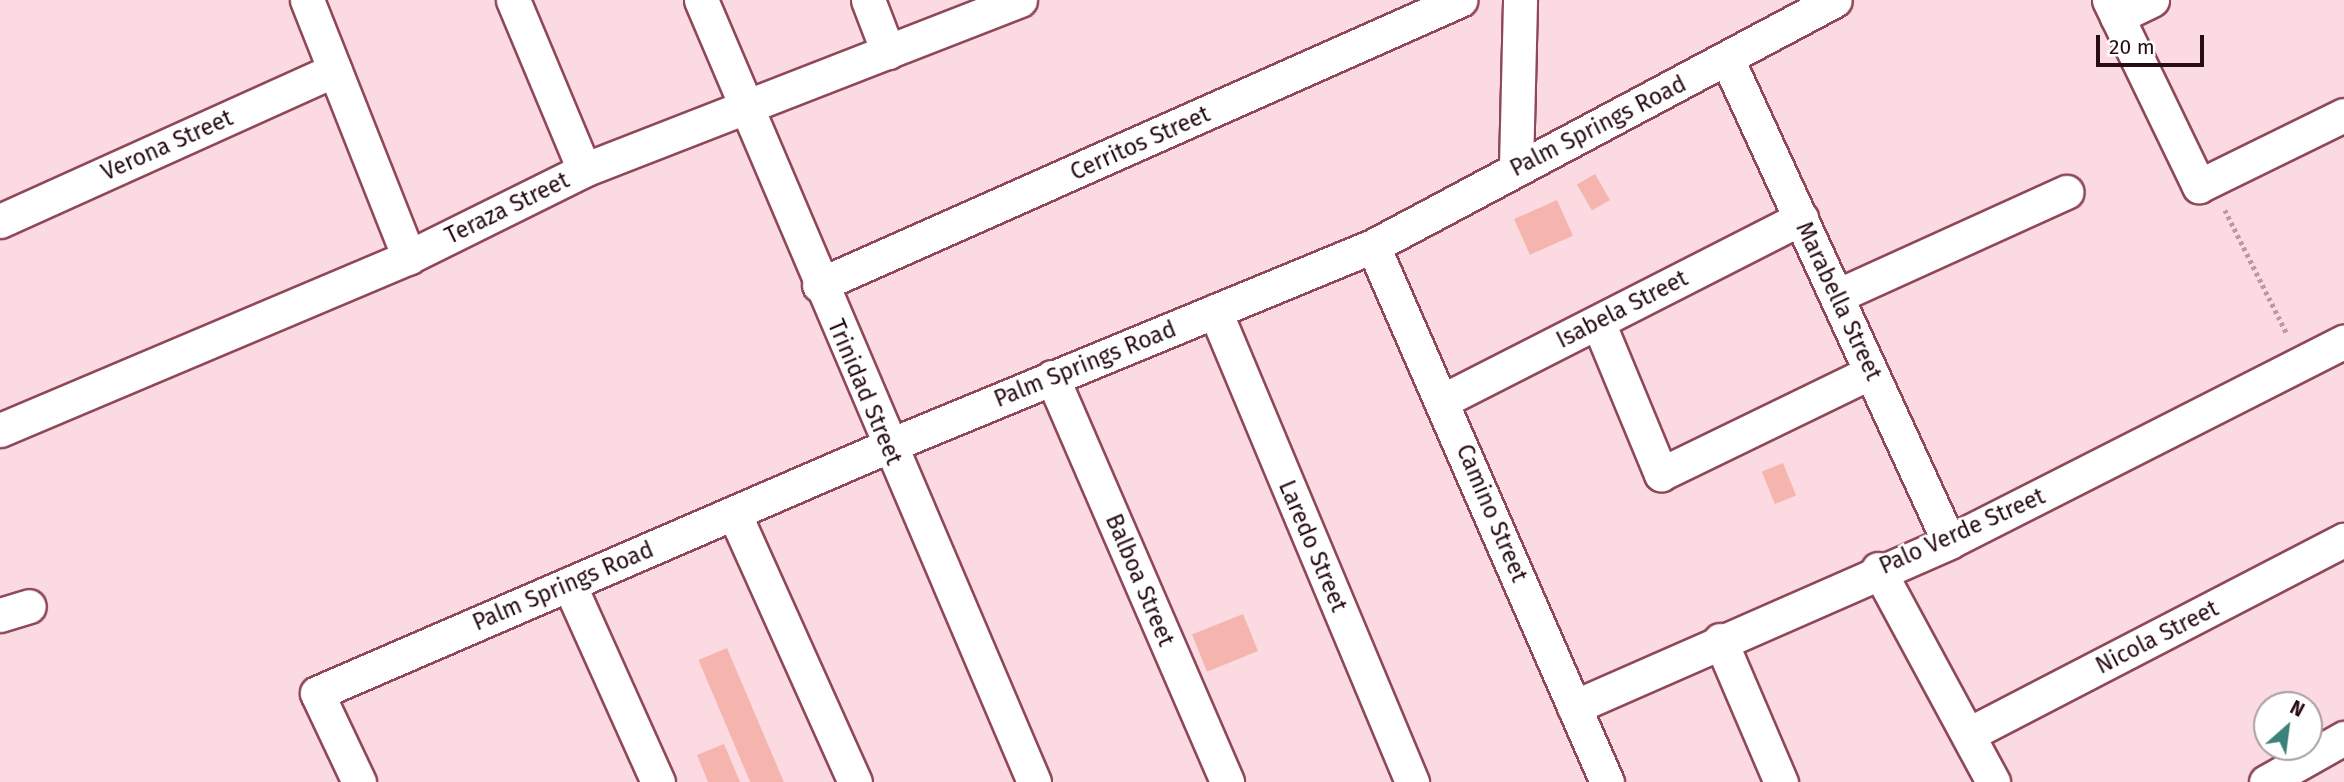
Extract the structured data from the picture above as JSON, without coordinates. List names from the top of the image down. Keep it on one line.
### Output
{"streets":{"street":["Palm Springs Road","Cerritos Street","Verona Street","Teraza Street","Marabella Street","Isabela Street","Trinidad Street","Camino Street","Palo Verde Street","Laredo Street","Balboa Street","Nicola Street"]},"crossings":[["Palm Springs Road","Marabella Street"],["Palm Springs Road","Trinidad Street"],["Palm Springs Road","Camino Street"],["Palm Springs Road","Laredo Street"],["Palm Springs Road","Balboa Street"],["Cerritos Street","Trinidad Street"],["Teraza Street","Trinidad Street"],["Marabella Street","Isabela Street"],["Marabella Street","Palo Verde Street"],["Isabela Street","Camino Street"],["Camino Street","Palo Verde Street"]],"scale_bar":"20 m","north":"top right"}
